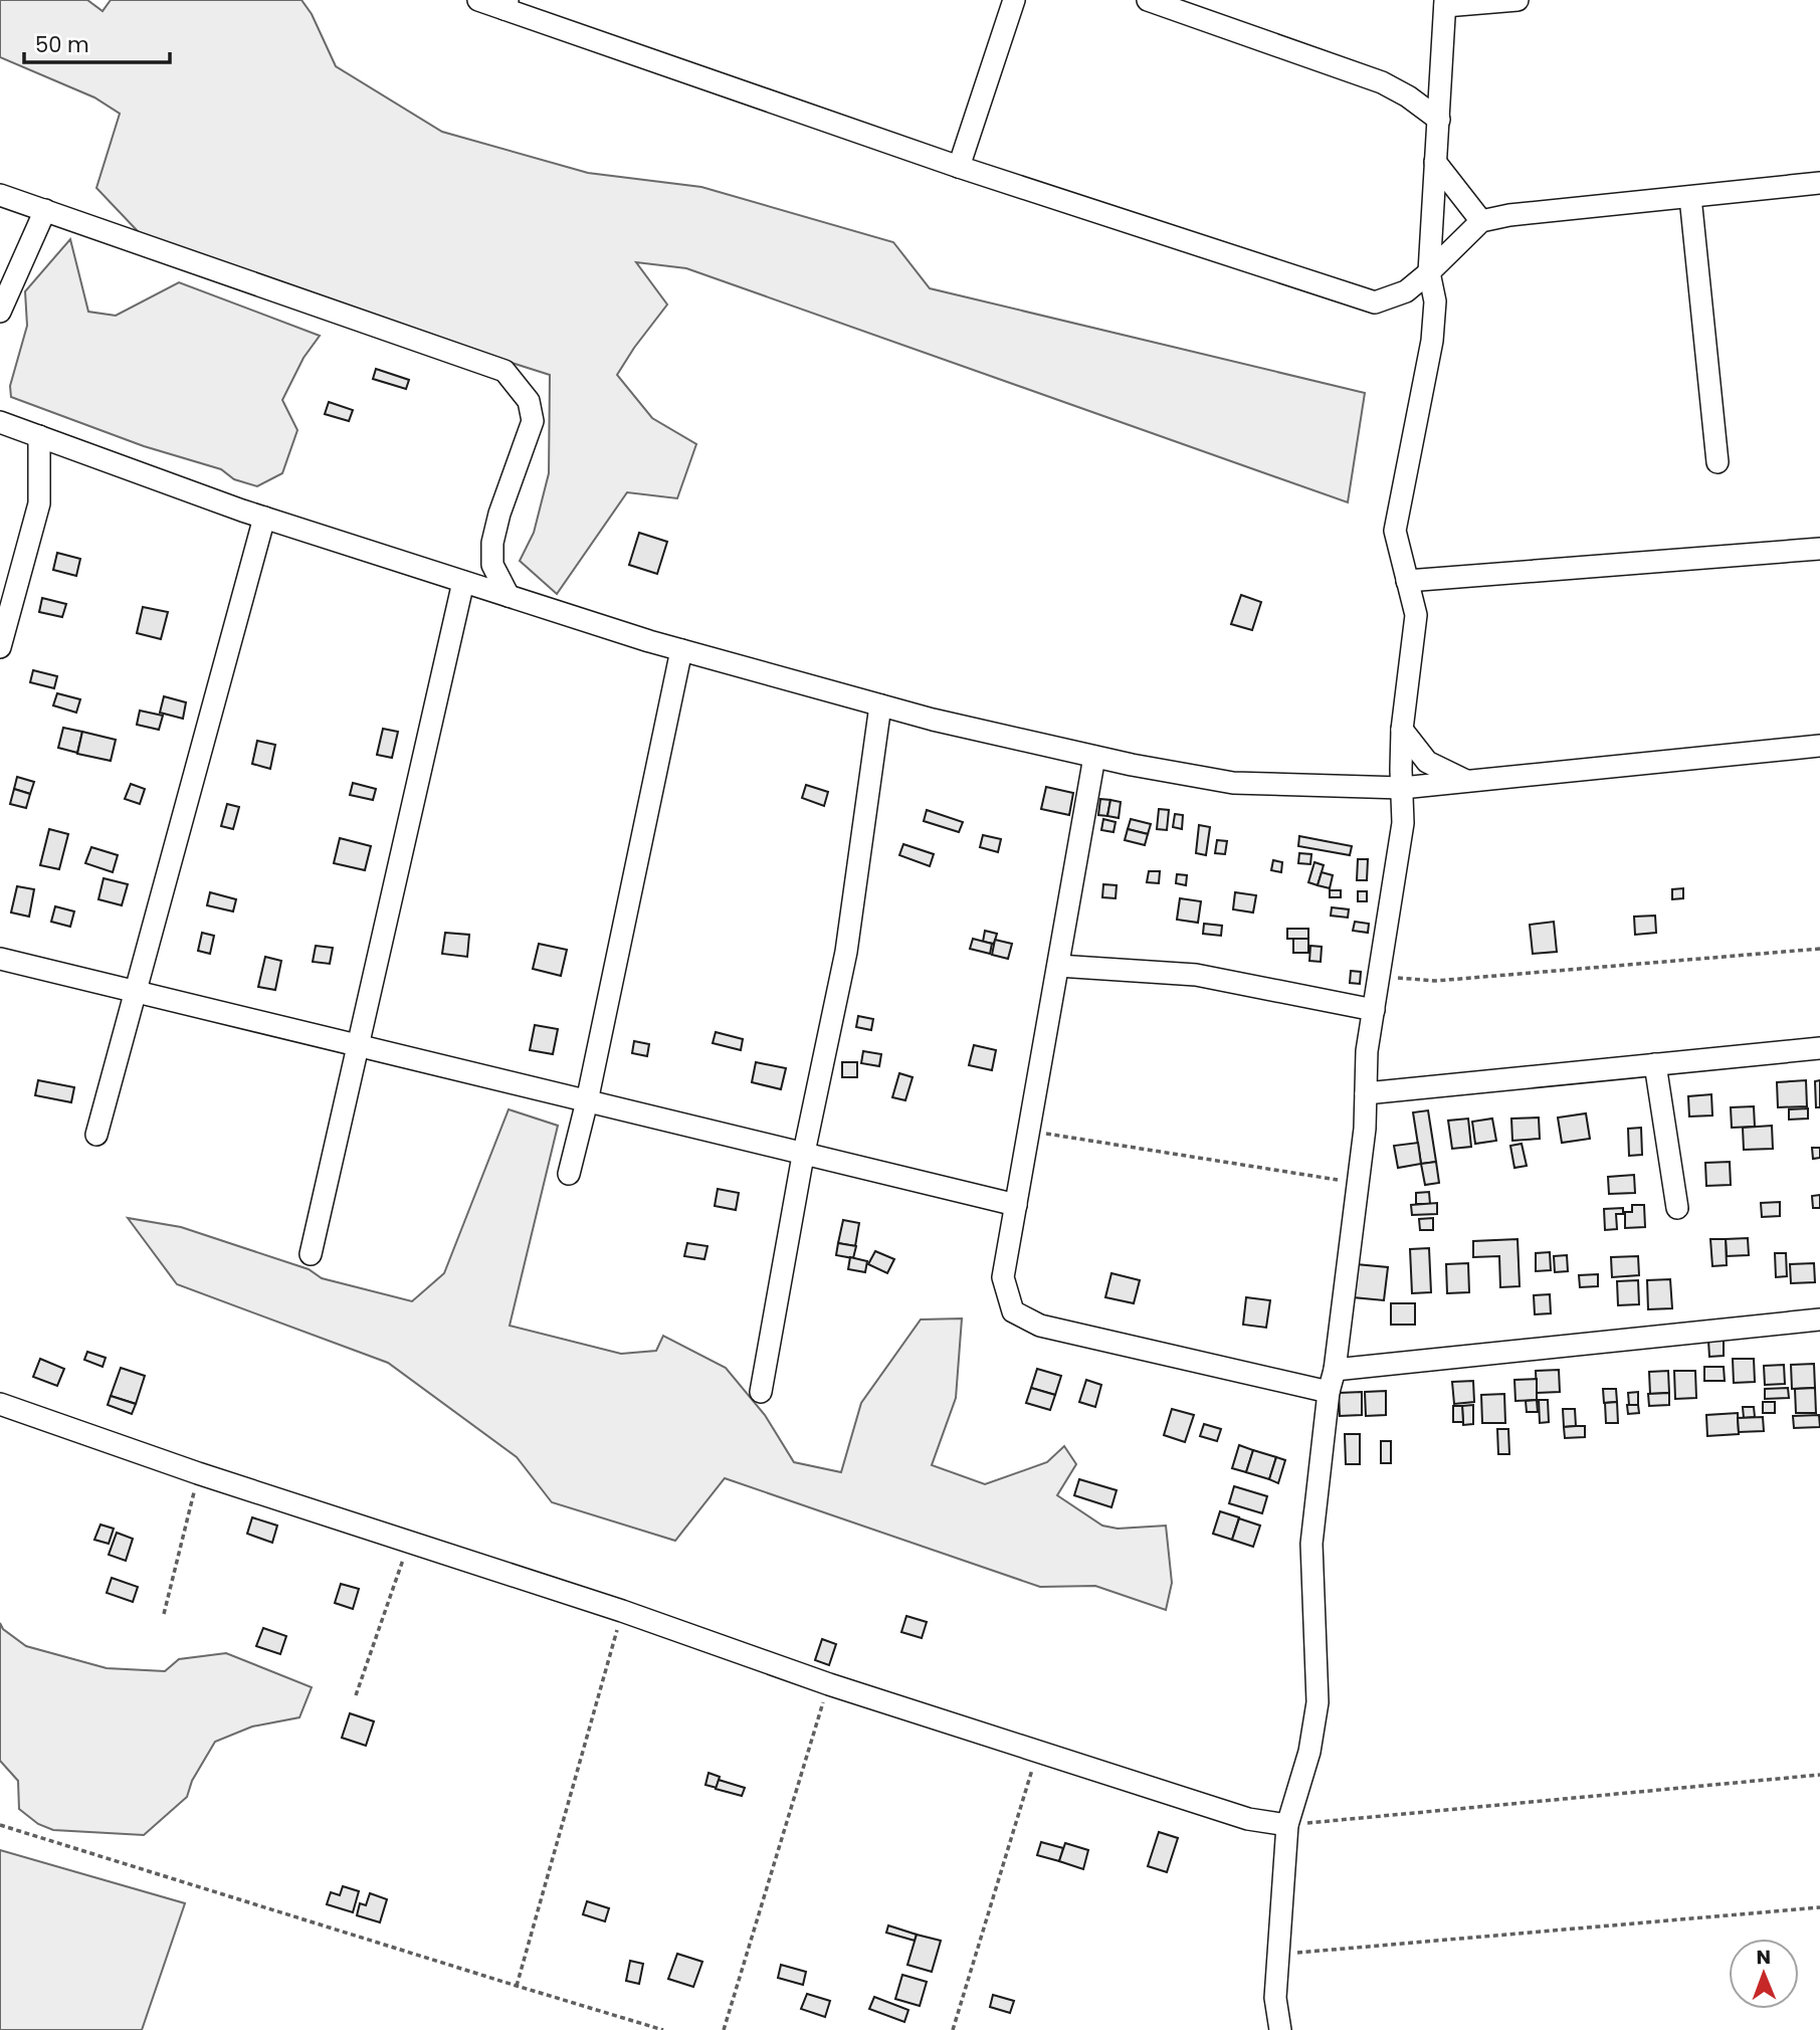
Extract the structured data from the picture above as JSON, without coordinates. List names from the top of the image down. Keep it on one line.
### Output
{"scale_bar":"50 m","north":"top"}
